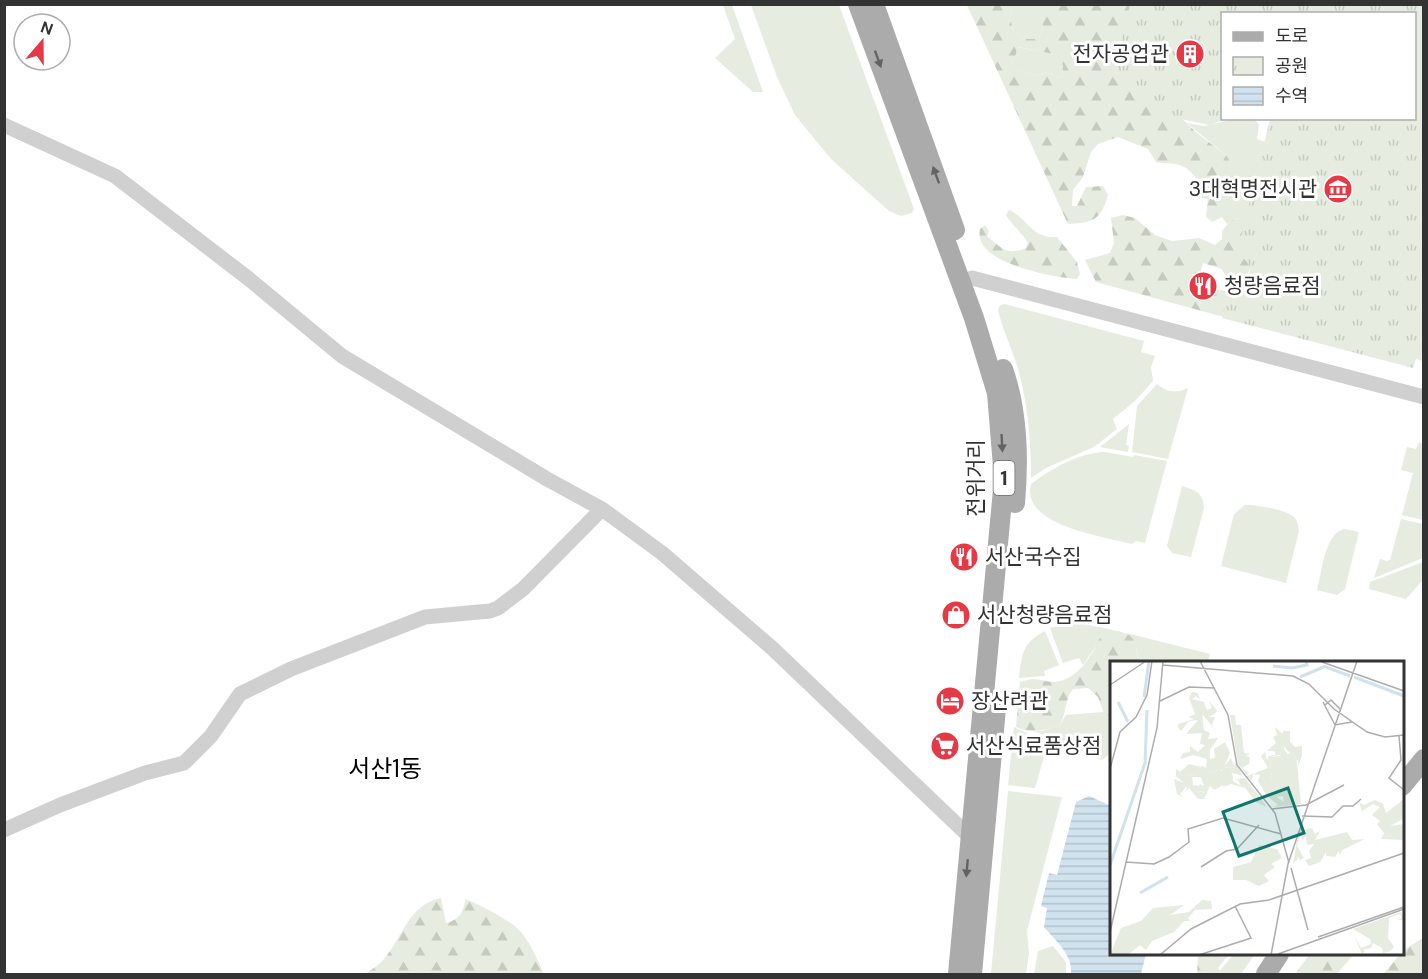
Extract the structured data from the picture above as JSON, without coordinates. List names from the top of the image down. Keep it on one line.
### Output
{"streets":{"main road":["전위거리","1"]},"districts":["서산1동"],"places":{"building":["전자공업관"],"museum":["3대혁명전시관"],"restaurant":["청량음료점","서산국수집"],"shop":["서산청량음료점"],"hotel":["장산려관"],"supermarket":["서산식료품상점"]},"legend":["도로","공원","수역"],"north":"top"}
